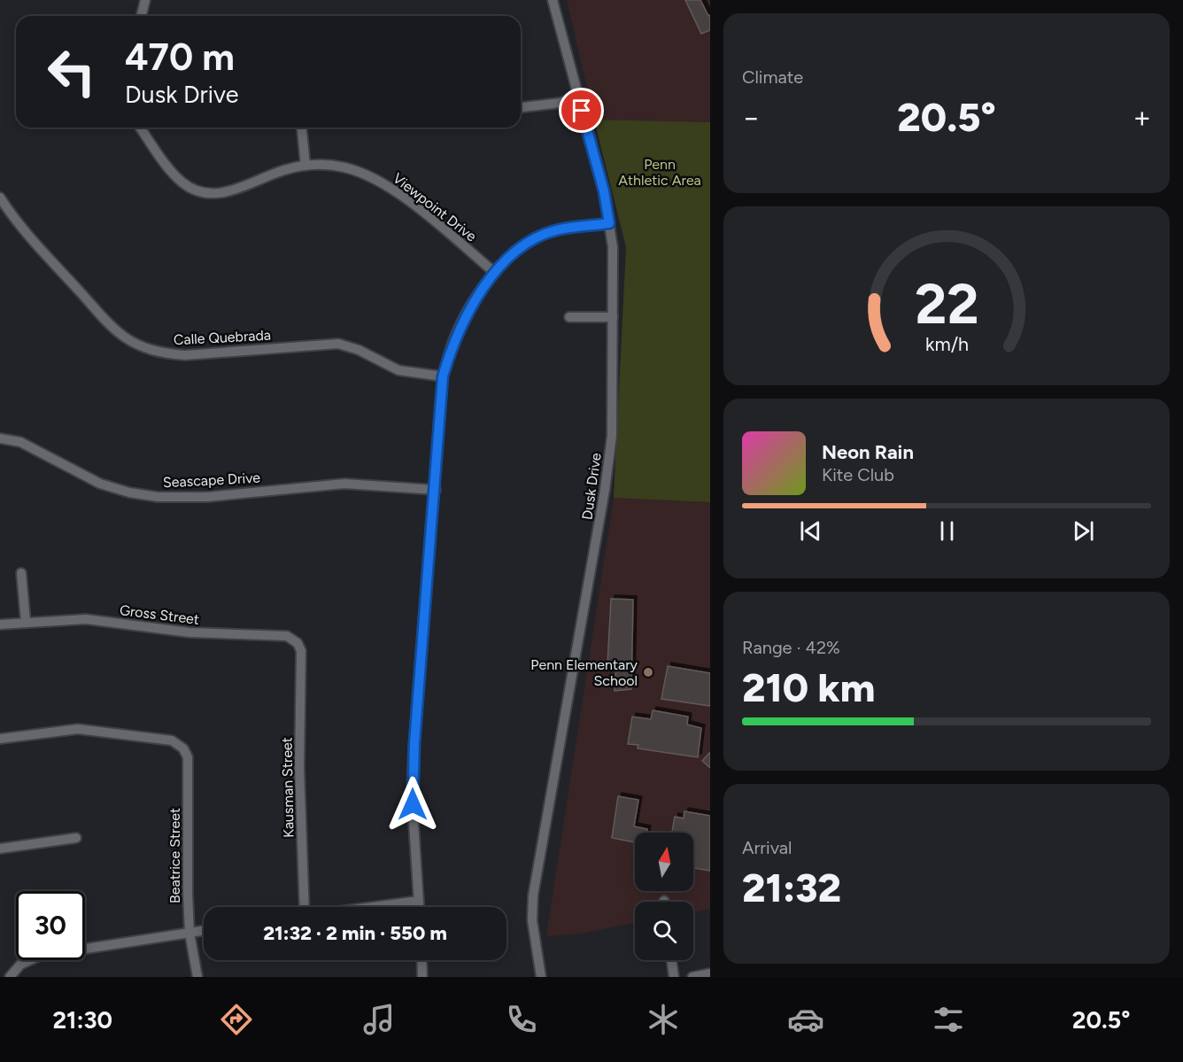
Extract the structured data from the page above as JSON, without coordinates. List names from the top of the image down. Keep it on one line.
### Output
{"streets":{"street":["Viewpoint Drive","Calle Quebrada","Seascape Drive","Dusk Drive","Gross Street","Kausman Street","Beatrice Street"]},"crossings":[["Gross Street","Kausman Street"]],"parks":["Penn Athletic Area"],"places":["Penn Elementary School"],"north":"top","page":{"tile":["Climate",["Range · 42%","210 km"],["Arrival","21:32"]],"turn":["470 m","Dusk Drive"],"heat":["−","20.5°","+"],"song":["Neon Rain","Kite Club"],"limit":"30","trip":"21:32 · 2 min · 550 m","tabs":["21:30","20.5°"],"gauge":["22","km/h"]}}
